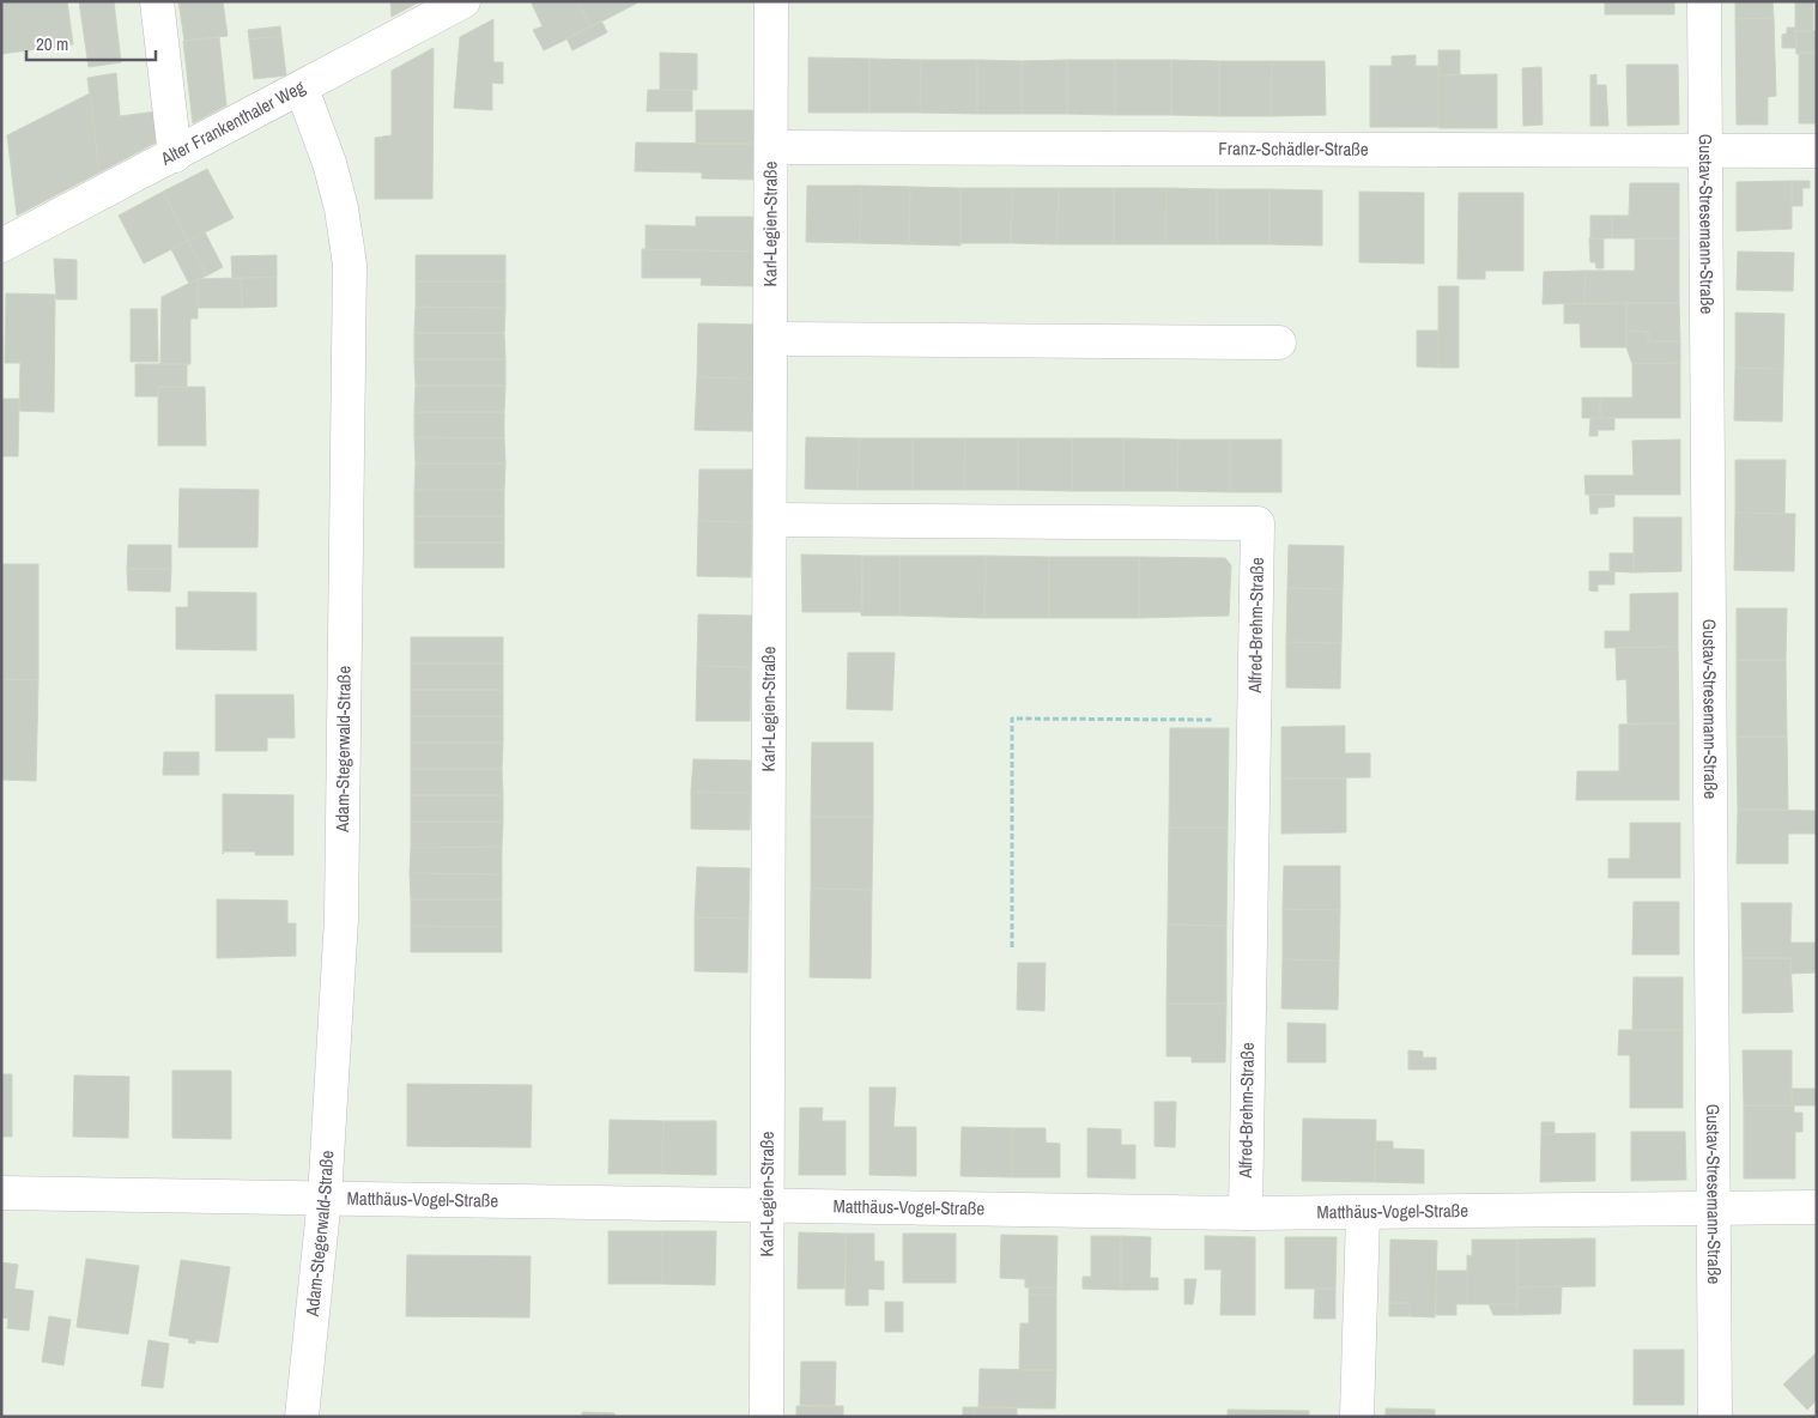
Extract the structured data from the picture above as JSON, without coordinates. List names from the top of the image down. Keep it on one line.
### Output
{"streets":{"street":["Alter Frankenthaler Weg","Franz-Schädler-Straße","Karl-Legien-Straße","Gustav-Stresemann-Straße","Alfred-Brehm-Straße","Adam-Stegerwald-Straße","Matthäus-Vogel-Straße"]},"crossings":[["Alter Frankenthaler Weg","Adam-Stegerwald-Straße"],["Franz-Schädler-Straße","Karl-Legien-Straße"],["Franz-Schädler-Straße","Gustav-Stresemann-Straße"],["Karl-Legien-Straße","Alfred-Brehm-Straße"],["Karl-Legien-Straße","Matthäus-Vogel-Straße"],["Gustav-Stresemann-Straße","Matthäus-Vogel-Straße"],["Alfred-Brehm-Straße","Matthäus-Vogel-Straße"],["Adam-Stegerwald-Straße","Matthäus-Vogel-Straße"]],"scale_bar":"20 m"}
